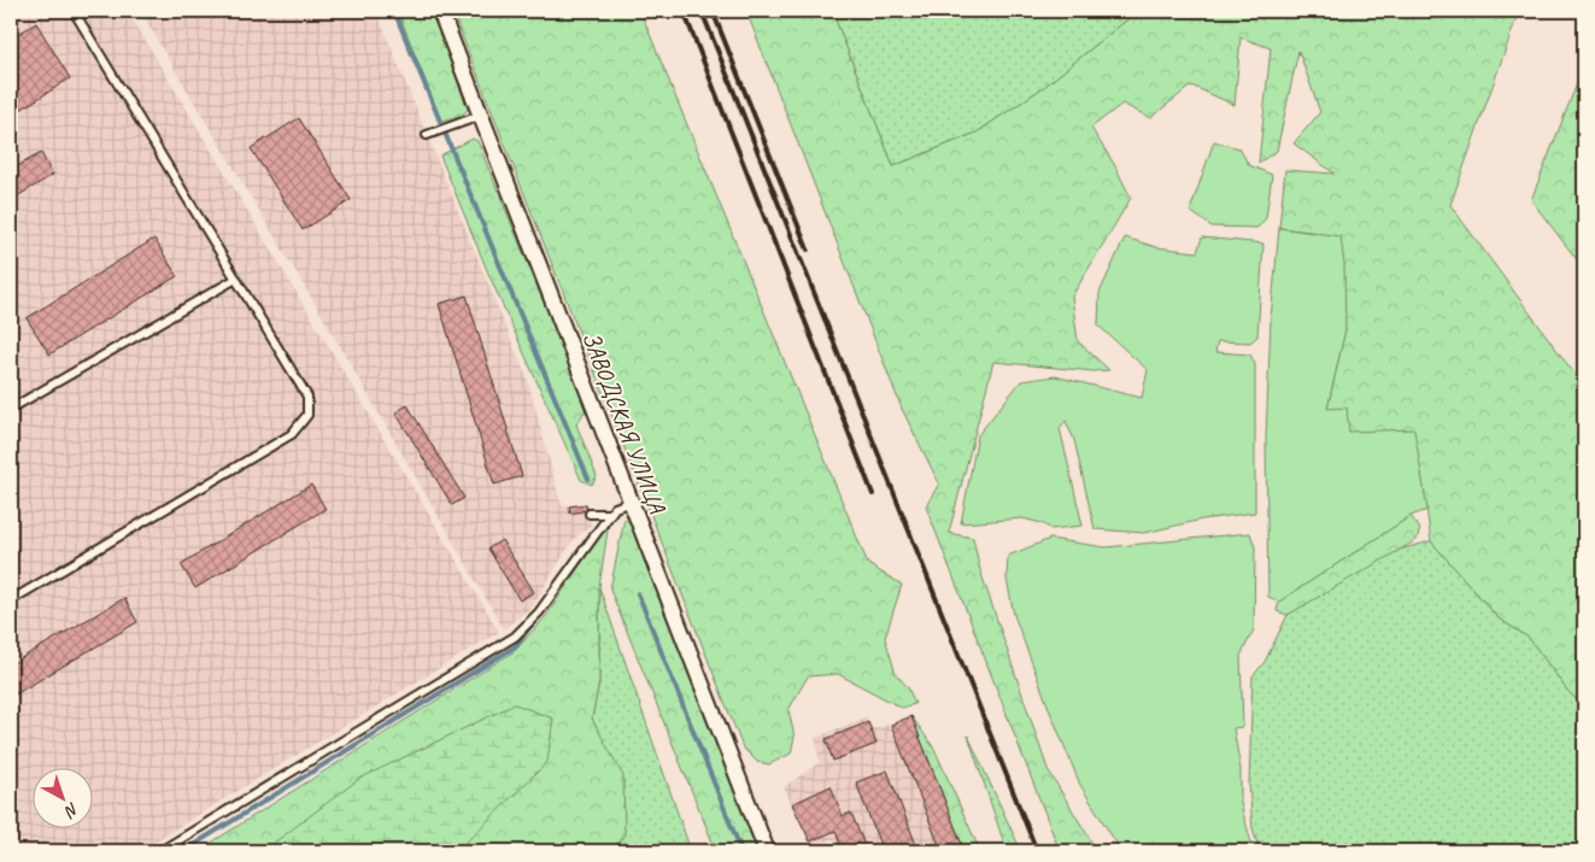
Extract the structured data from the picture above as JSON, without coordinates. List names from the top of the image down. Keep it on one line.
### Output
{"streets":{"street":["ЗАВОДСКАЯ УЛИЦА"]},"north":"bottom right"}
